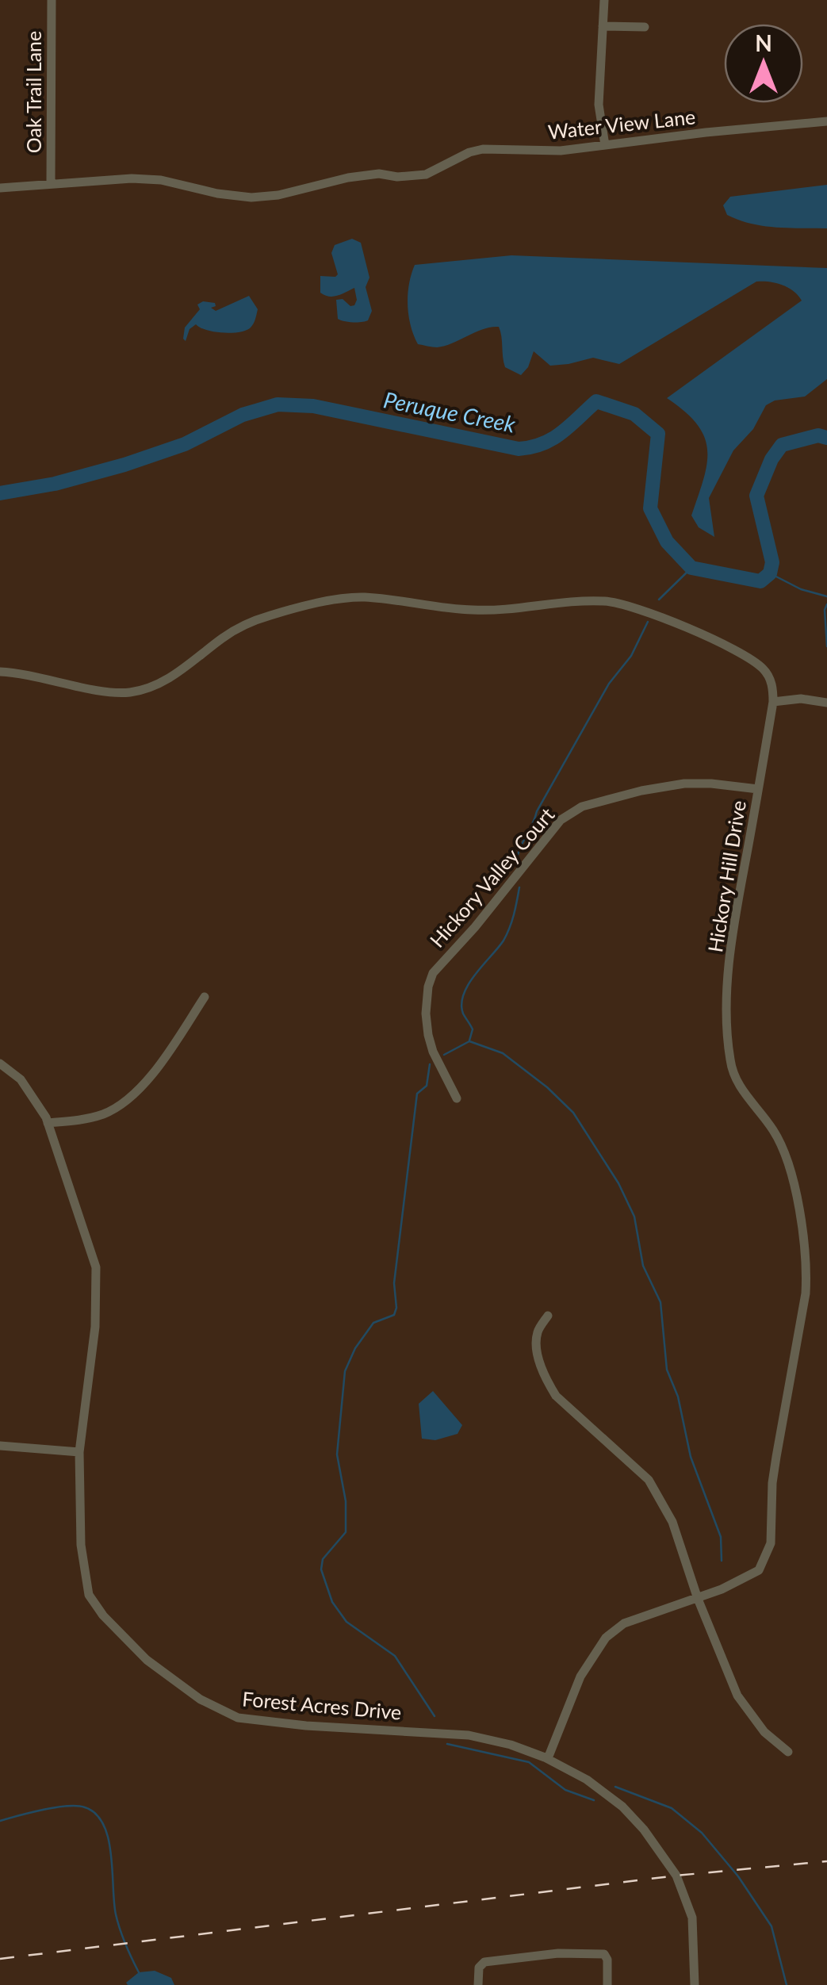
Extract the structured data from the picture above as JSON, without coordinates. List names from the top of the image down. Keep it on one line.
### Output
{"streets":{"street":["Oak Trail Lane","Water View Lane","Hickory Hill Drive","Hickory Valley Court","Forest Acres Drive"]},"crossings":[["Oak Trail Lane","Water View Lane"],["Hickory Hill Drive","Hickory Valley Court"],["Hickory Hill Drive","Forest Acres Drive"]],"water":["Peruque Creek"],"north":"top"}
